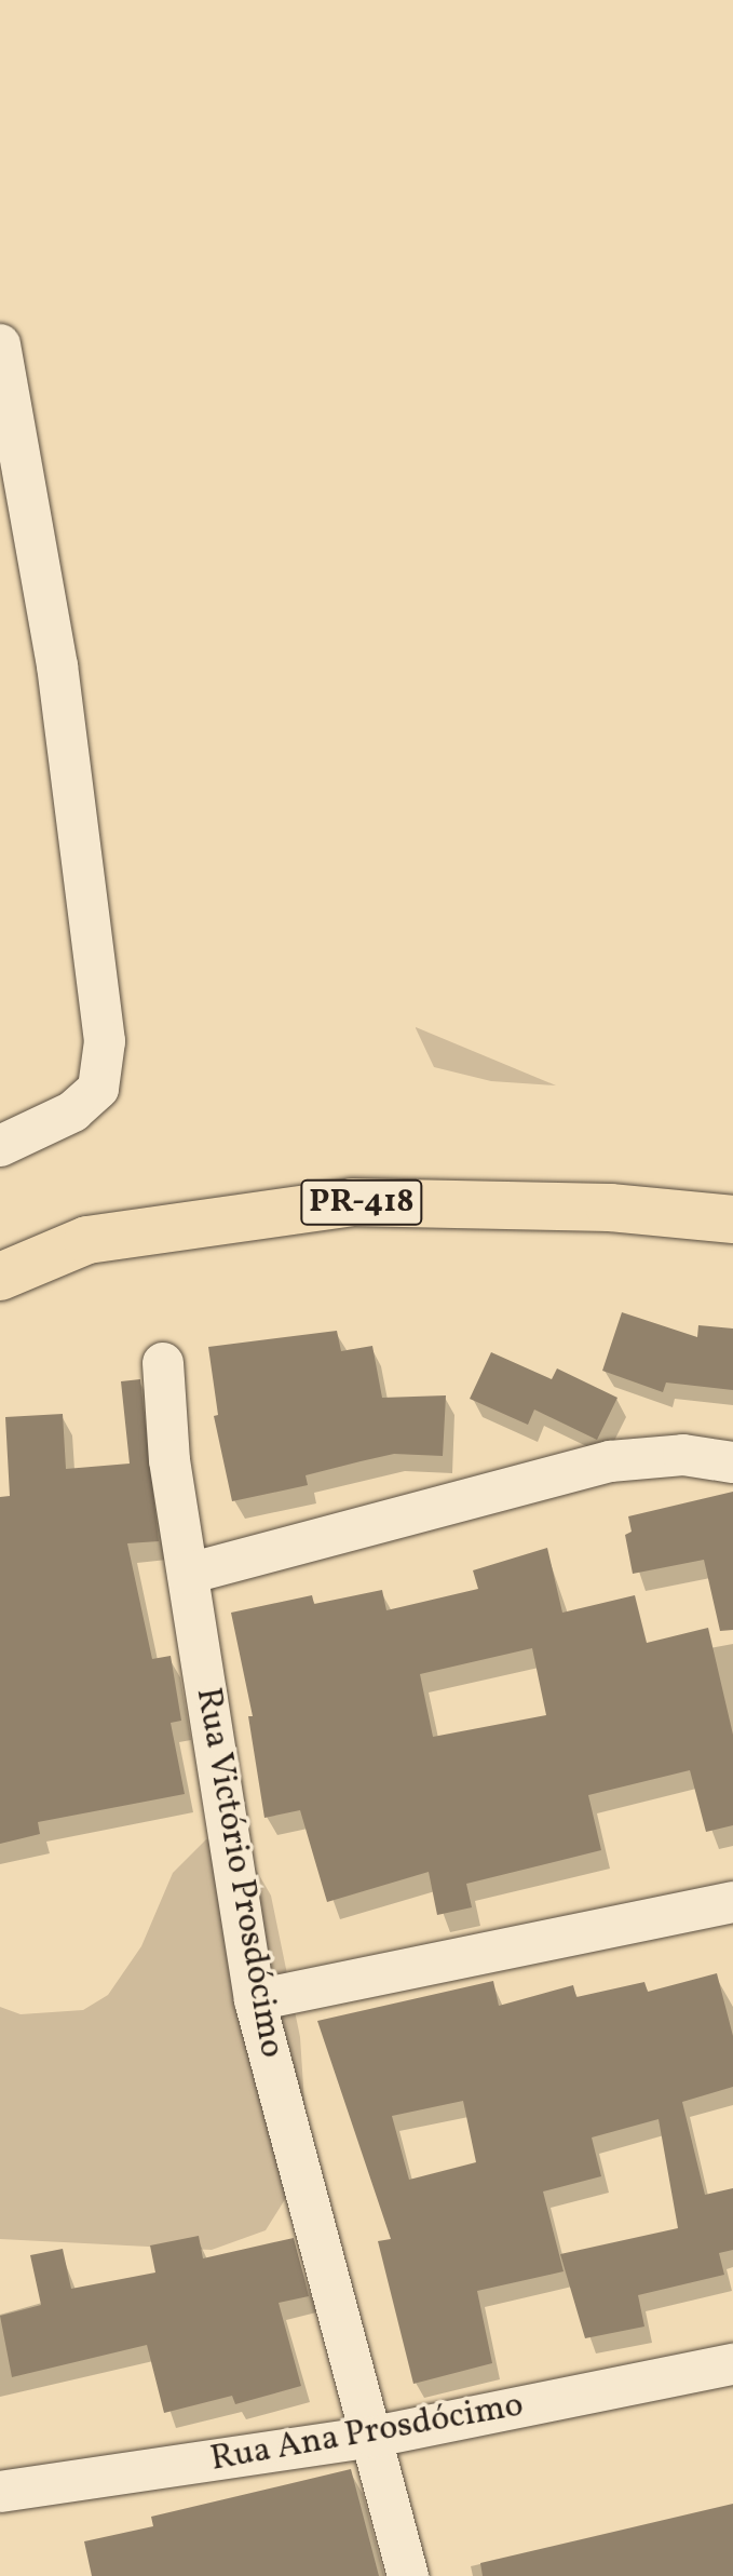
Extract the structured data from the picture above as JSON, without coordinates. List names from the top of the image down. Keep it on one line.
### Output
{"streets":{"highway":["PR-418"],"street":["Rua Victório Prosdócimo","Rua Ana Prosdócimo"]},"crossings":[["Rua Victório Prosdócimo","Rua Ana Prosdócimo"]]}
